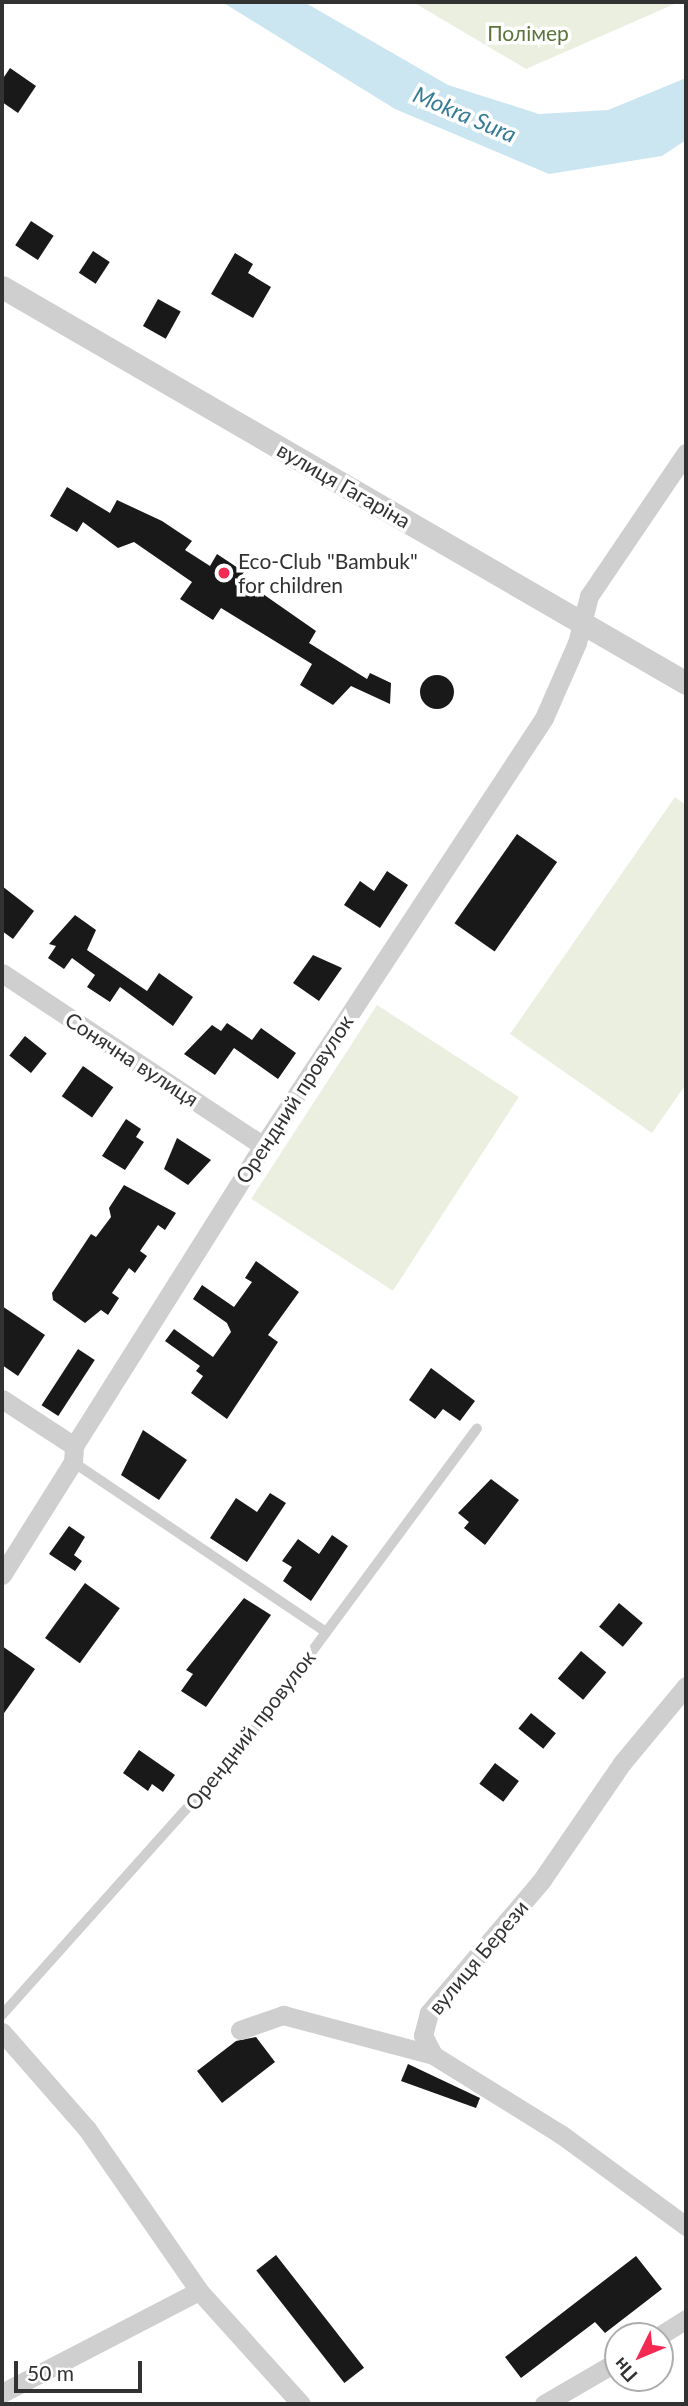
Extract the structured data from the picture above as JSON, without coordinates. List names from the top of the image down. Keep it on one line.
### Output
{"streets":{"street":["вулиця Гагаріна","Сонячна вулиця","Орендний провулок","вулиця Берези"]},"crossings":[["вулиця Гагаріна","Орендний провулок"],["Сонячна вулиця","Орендний провулок"]],"water":["Mokra Sura"],"parks":["Полімер"],"places":["Eco-Club \"Bambuk\" for children"],"scale_bar":"50 m","north":"bottom left"}
